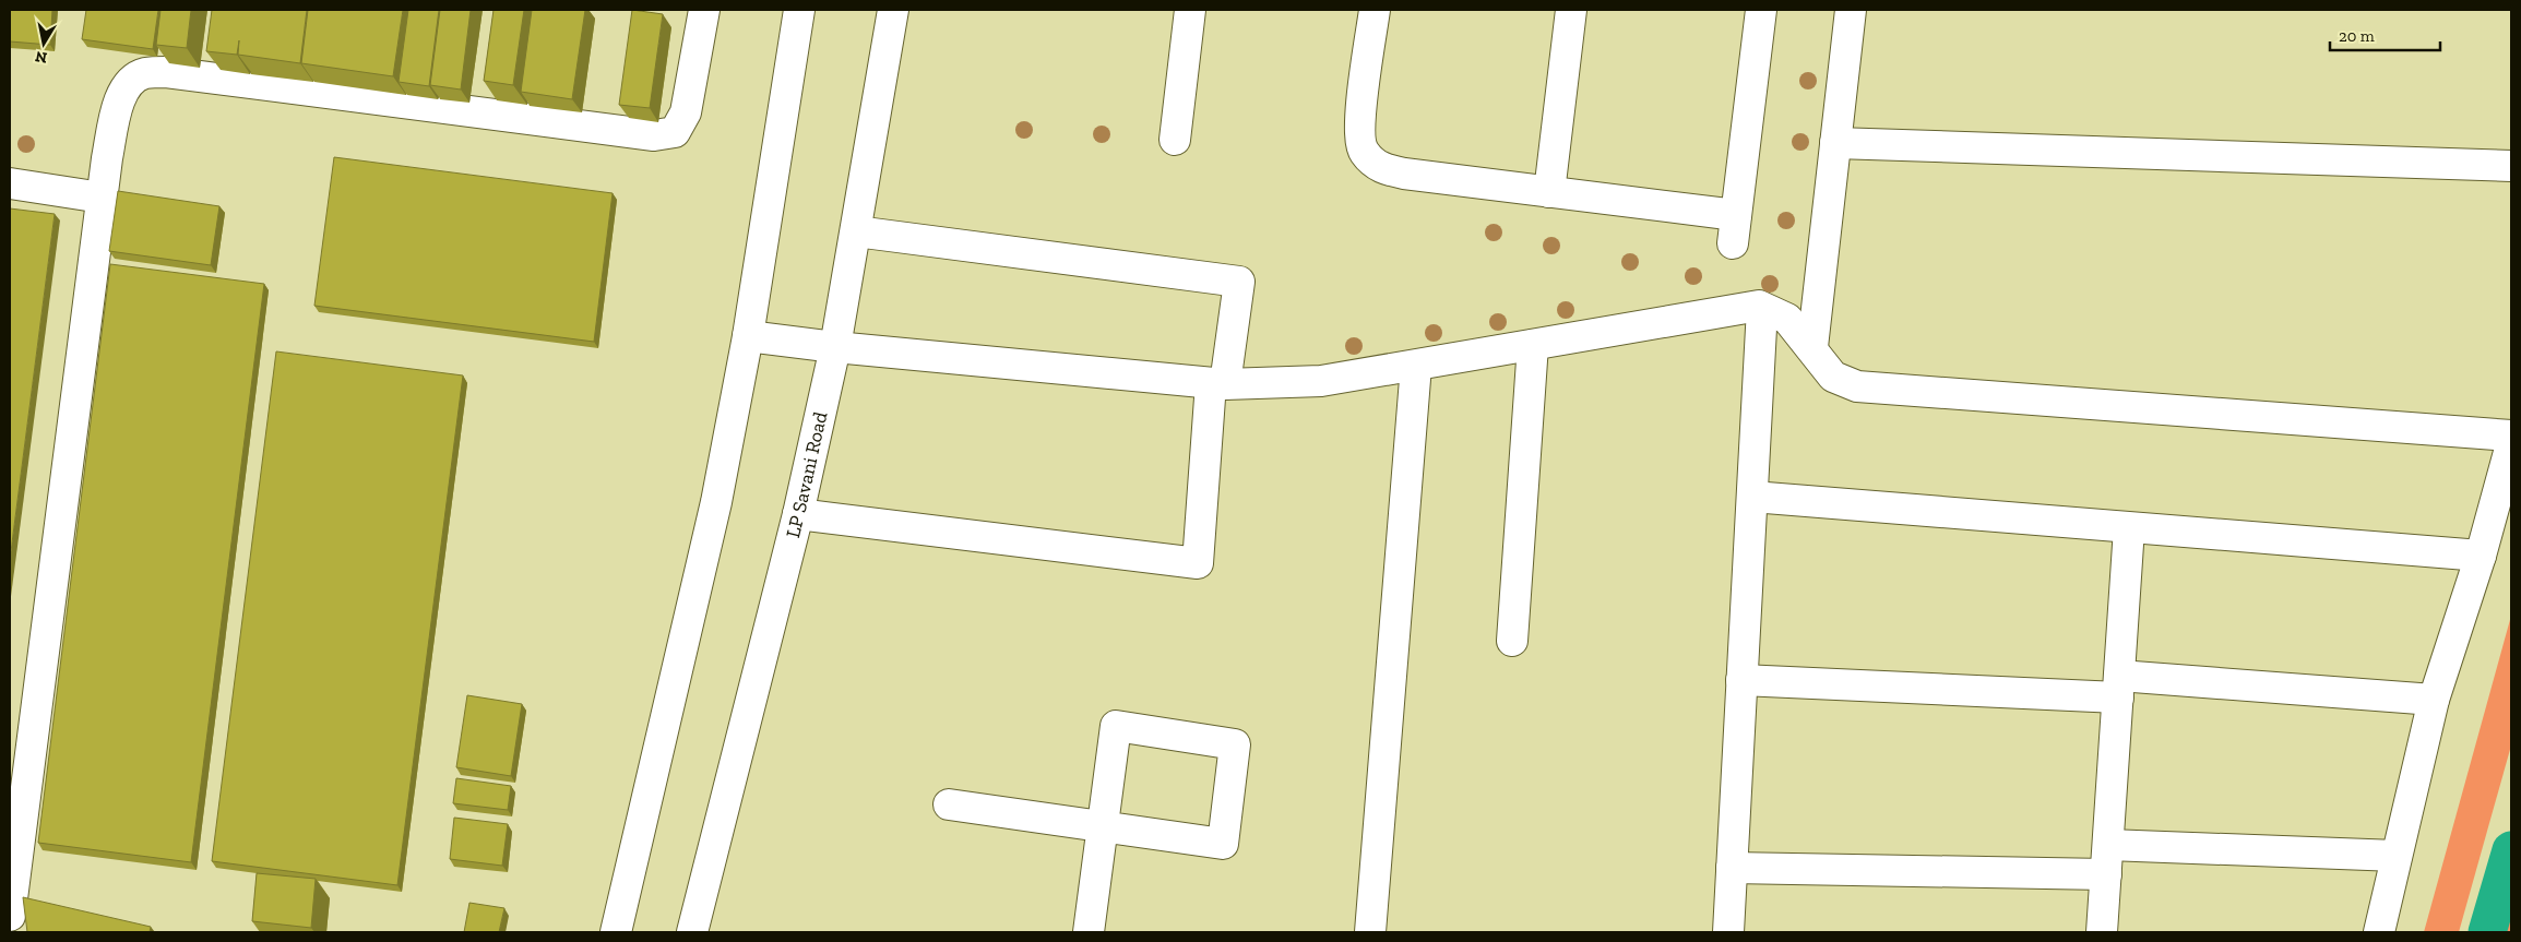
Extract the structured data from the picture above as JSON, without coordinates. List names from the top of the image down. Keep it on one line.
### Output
{"streets":{"street":["LP Savani Road"]},"scale_bar":"20 m","north":"bottom"}
